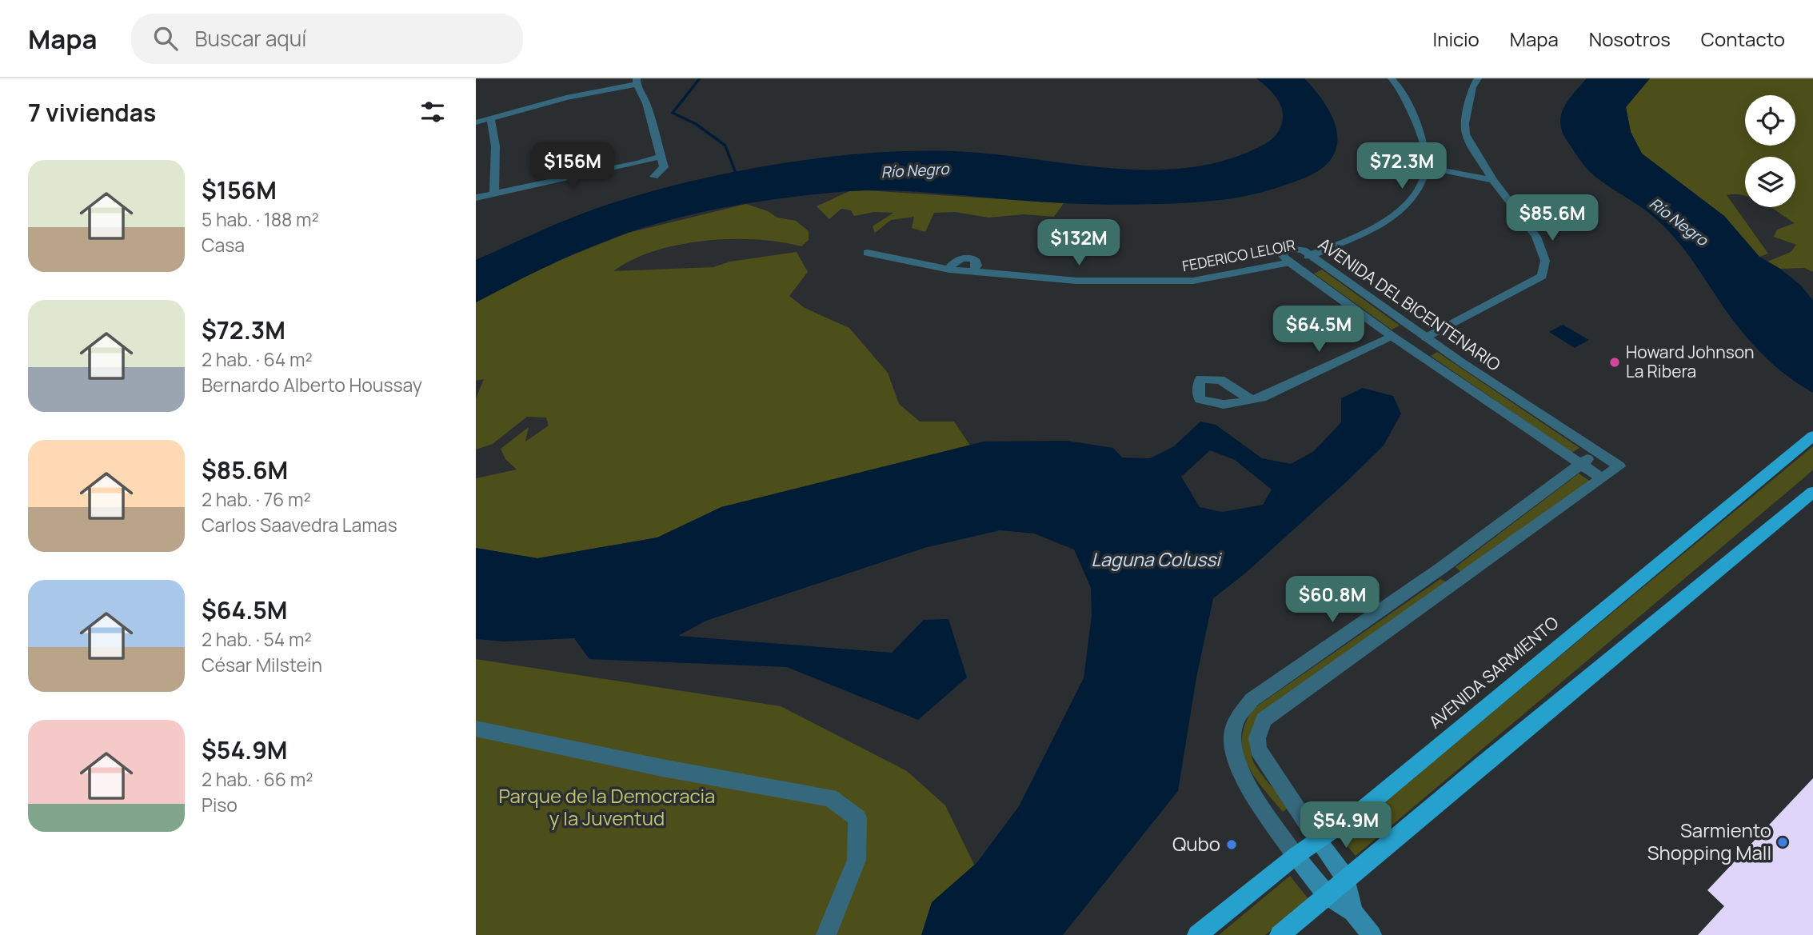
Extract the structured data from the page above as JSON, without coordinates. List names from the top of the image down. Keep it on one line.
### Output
{"streets":{"main road":["AVENIDA SARMIENTO"],"street":["FEDERICO LELOIR","AVENIDA DEL BICENTENARIO"]},"crossings":[["FEDERICO LELOIR","AVENIDA DEL BICENTENARIO"]],"water":["Río Negro","Laguna Colussi"],"parks":["Parque de la Democracia y la Juventud"],"places":["Howard Johnson La Ribera","Sarmiento Shopping Mall","Qubo"],"page":{"header":"Mapa","search":"Buscar aquí","nav":["Inicio","Mapa","Nosotros","Contacto"],"heading":"7 viviendas","price":["$156M","$72.3M","$85.6M","$132M","$64.5M","$60.8M","$54.9M"],"list":[{"name":"$156M","note":"5 hab. · 188 m² · Casa"},{"name":"$72.3M","note":"2 hab. · 64 m² · Bernardo Alberto Houssay"},{"name":"$85.6M","note":"2 hab. · 76 m² · Carlos Saavedra Lamas"},{"name":"$64.5M","note":"2 hab. · 54 m² · César Milstein"},{"name":"$54.9M","note":"2 hab. · 66 m² · Piso"}]}}
